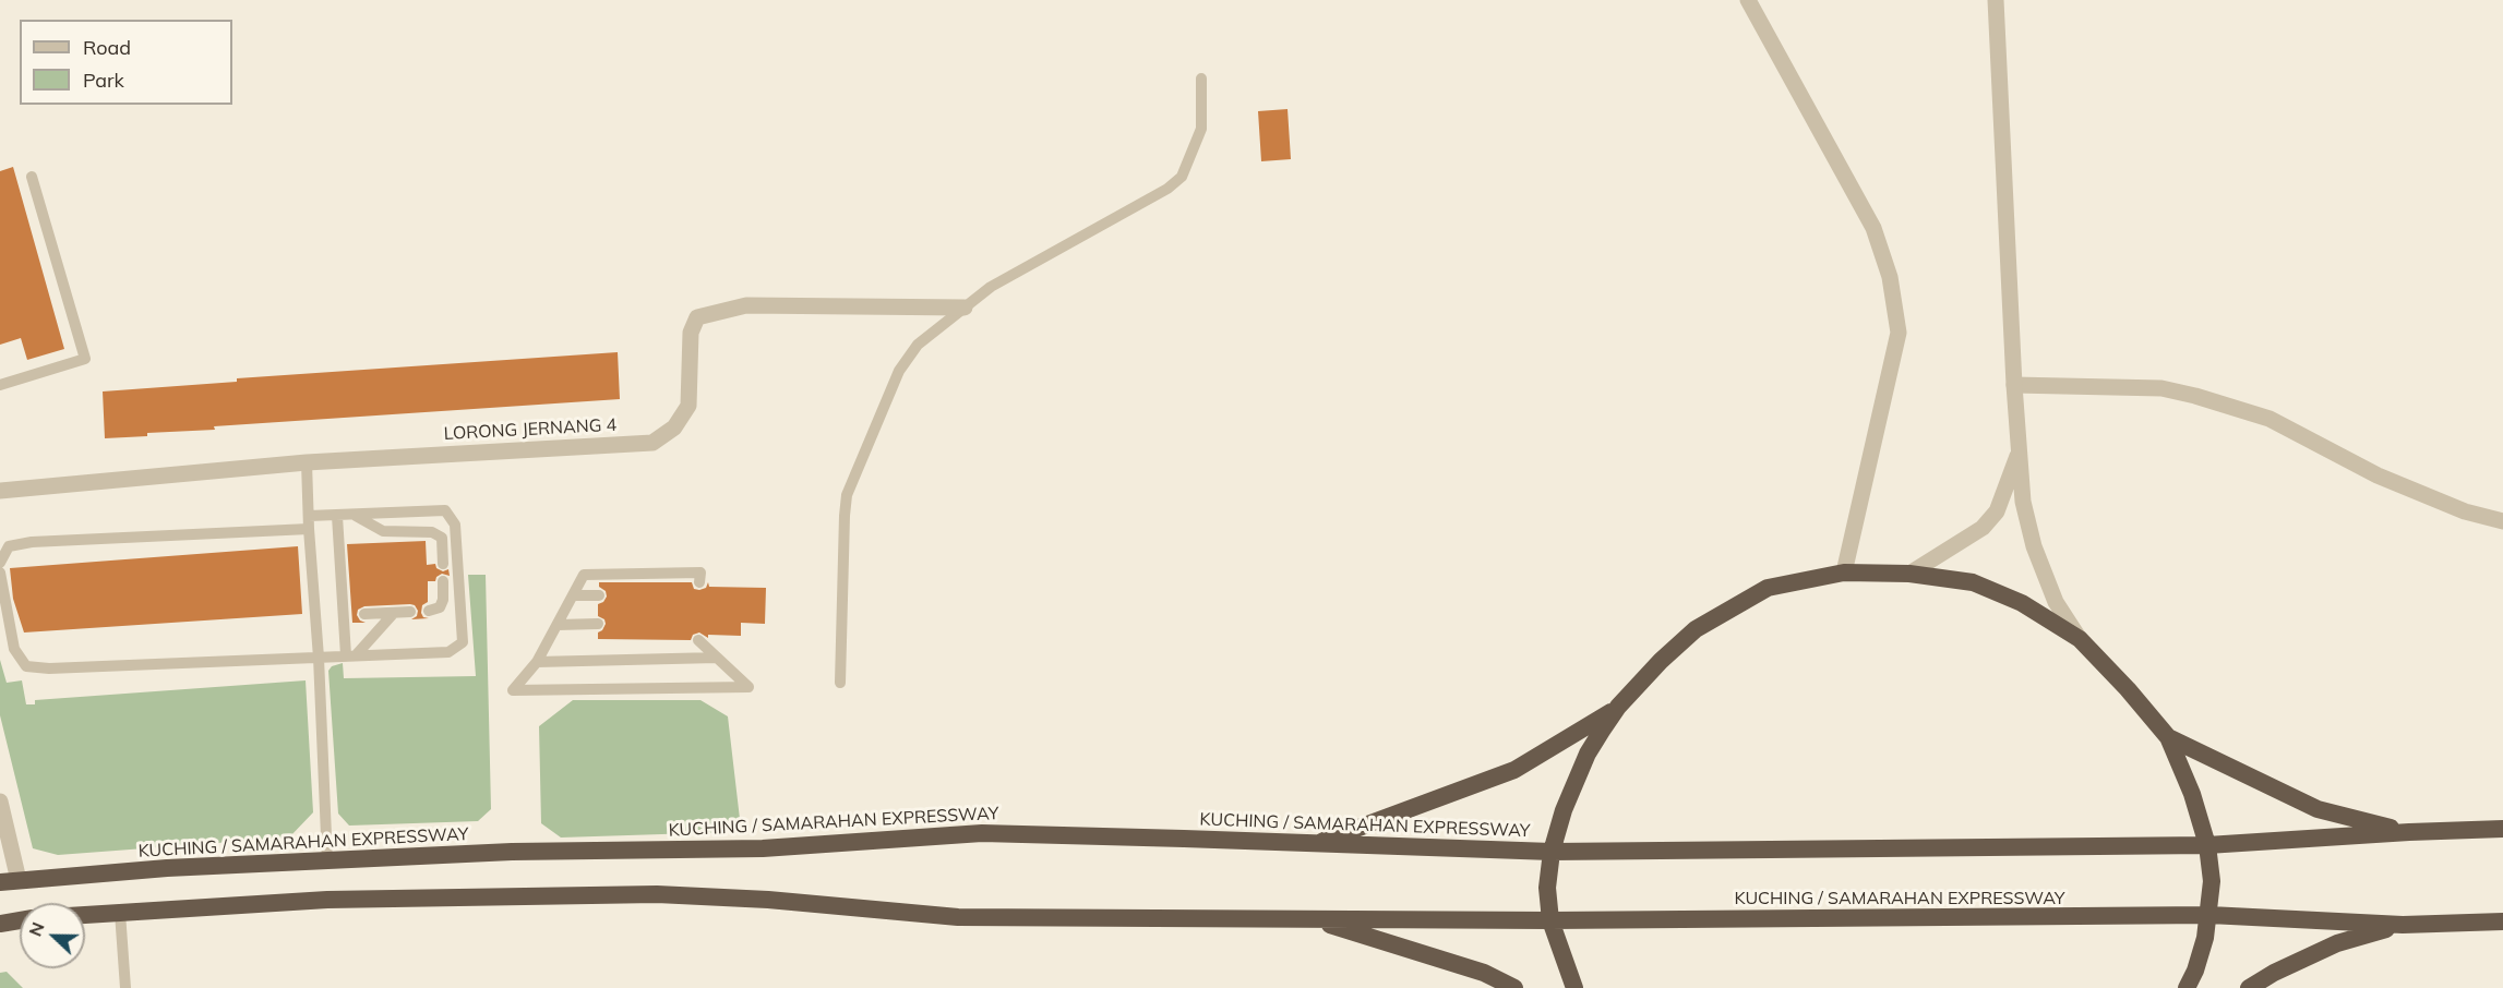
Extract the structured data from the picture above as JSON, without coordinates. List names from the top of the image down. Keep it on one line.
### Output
{"streets":{"highway":["KUCHING / SAMARAHAN EXPRESSWAY"],"street":["LORONG JERNANG 4"]},"legend":["Road","Park"],"north":"left"}
